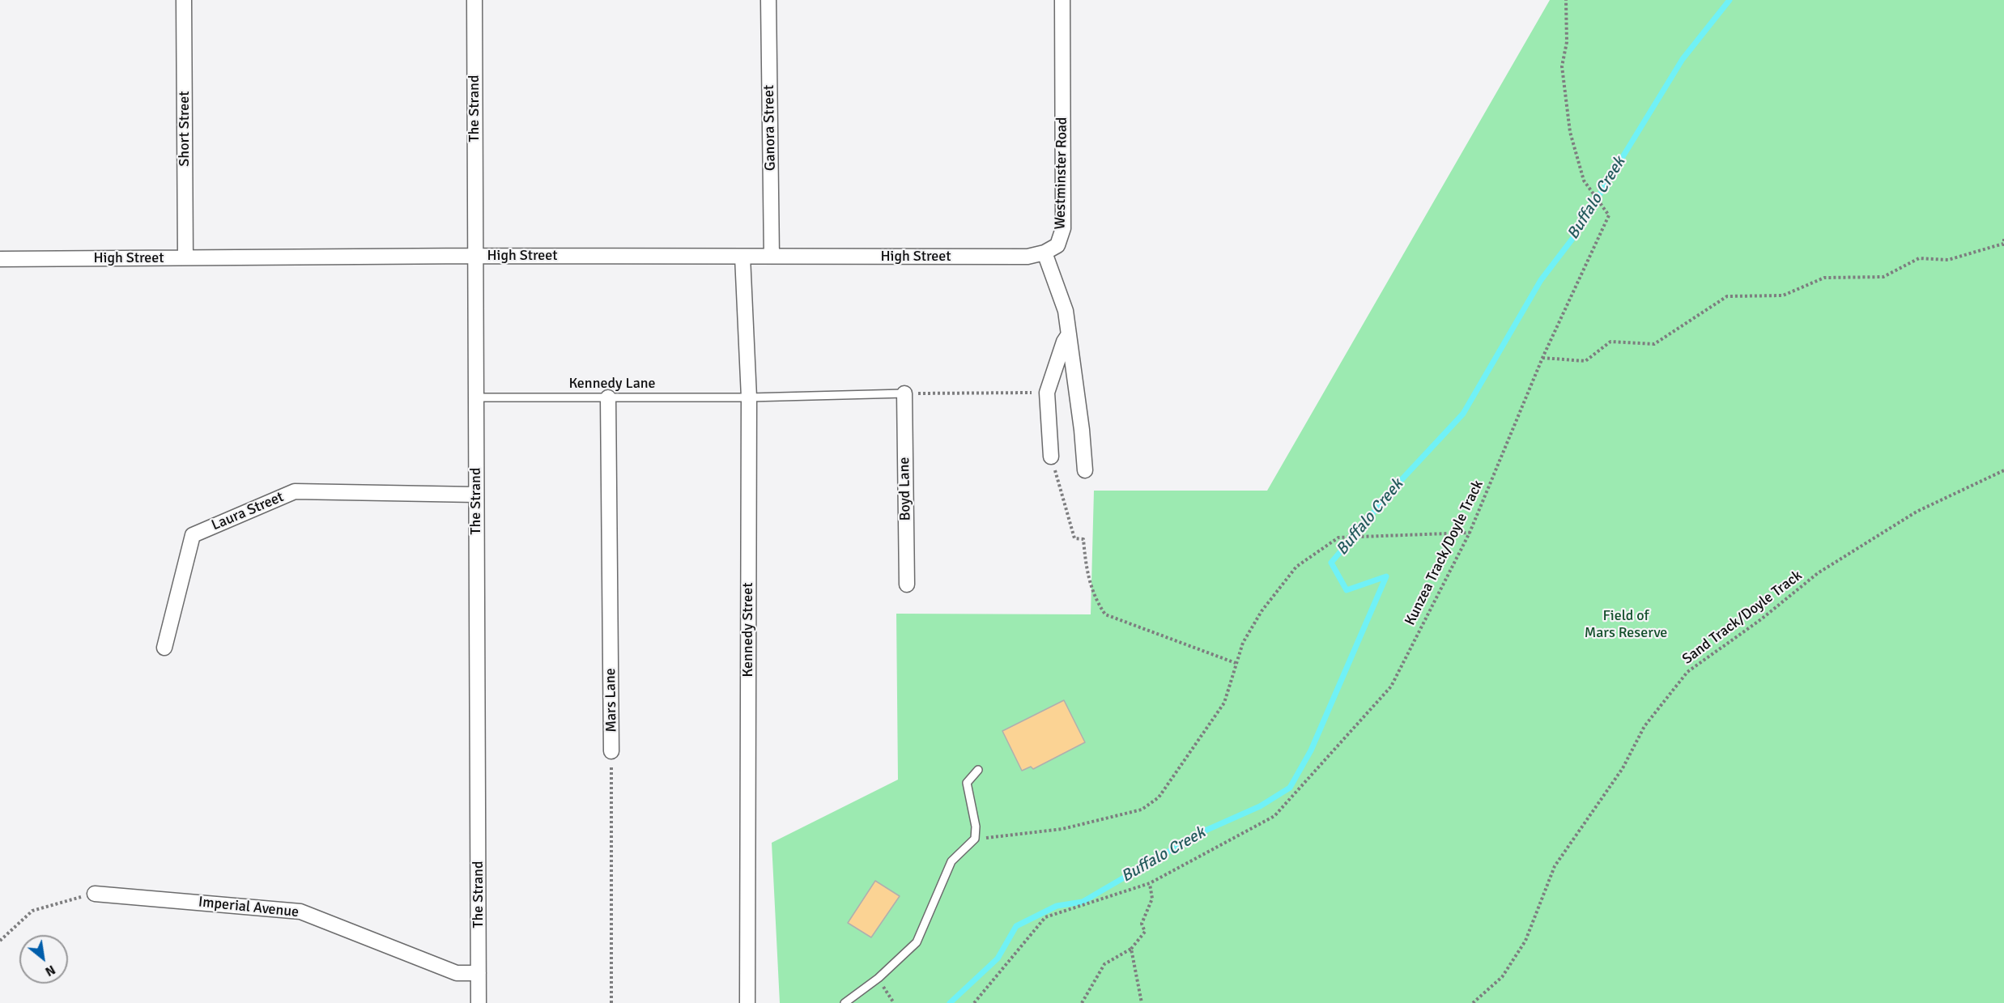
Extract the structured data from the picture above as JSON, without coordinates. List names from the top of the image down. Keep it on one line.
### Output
{"streets":{"street":["The Strand","Ganora Street","Short Street","Westminster Road","High Street","Boyd Lane","Laura Street","Kennedy Street","Mars Lane","Imperial Avenue"],"lane":["Kennedy Lane"],"path":["Kunzea Track/Doyle Track","Sand Track/Doyle Track"]},"crossings":[["The Strand","High Street"],["The Strand","Kennedy Lane"],["The Strand","Laura Street"],["The Strand","Imperial Avenue"],["Ganora Street","High Street"],["Short Street","High Street"],["Westminster Road","High Street"],["High Street","Kennedy Street"],["Kennedy Lane","Kennedy Street"],["Kennedy Lane","Mars Lane"]],"water":["Buffalo Creek"],"parks":["Field of Mars Reserve"],"north":"bottom right"}
